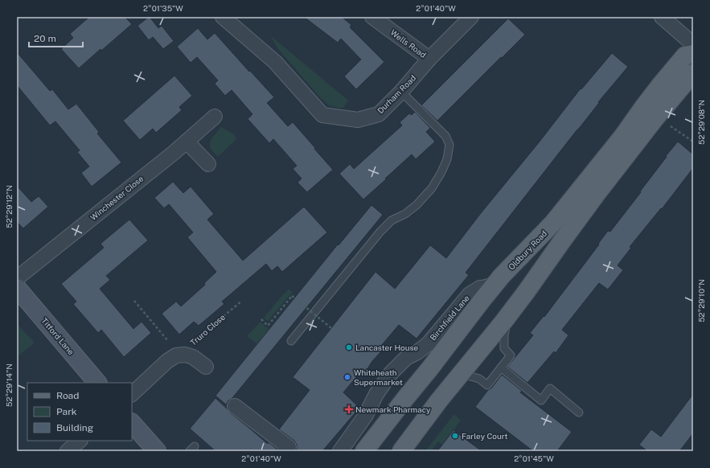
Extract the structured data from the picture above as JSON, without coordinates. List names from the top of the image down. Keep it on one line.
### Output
{"streets":{"main road":["Oldbury Road"],"street":["Wells Road","Durham Road","Winchester Close","Birchfield Lane","Truro Close","Titford Lane"]},"crossings":[["Wells Road","Durham Road"],["Oldbury Road","Birchfield Lane"]],"places":{"other":["Lancaster House","Whiteheath Supermarket","Farley Court"],"health":["Newmark Pharmacy"]},"legend":["Road","Park","Building"],"scale_bar":"20 m","coordinates":["2°01'35\"W","2°01'40\"W","52°29'08\"N","52°29'12\"N","52°29'10\"N","52°29'14\"N","2°01'45\"W"]}
